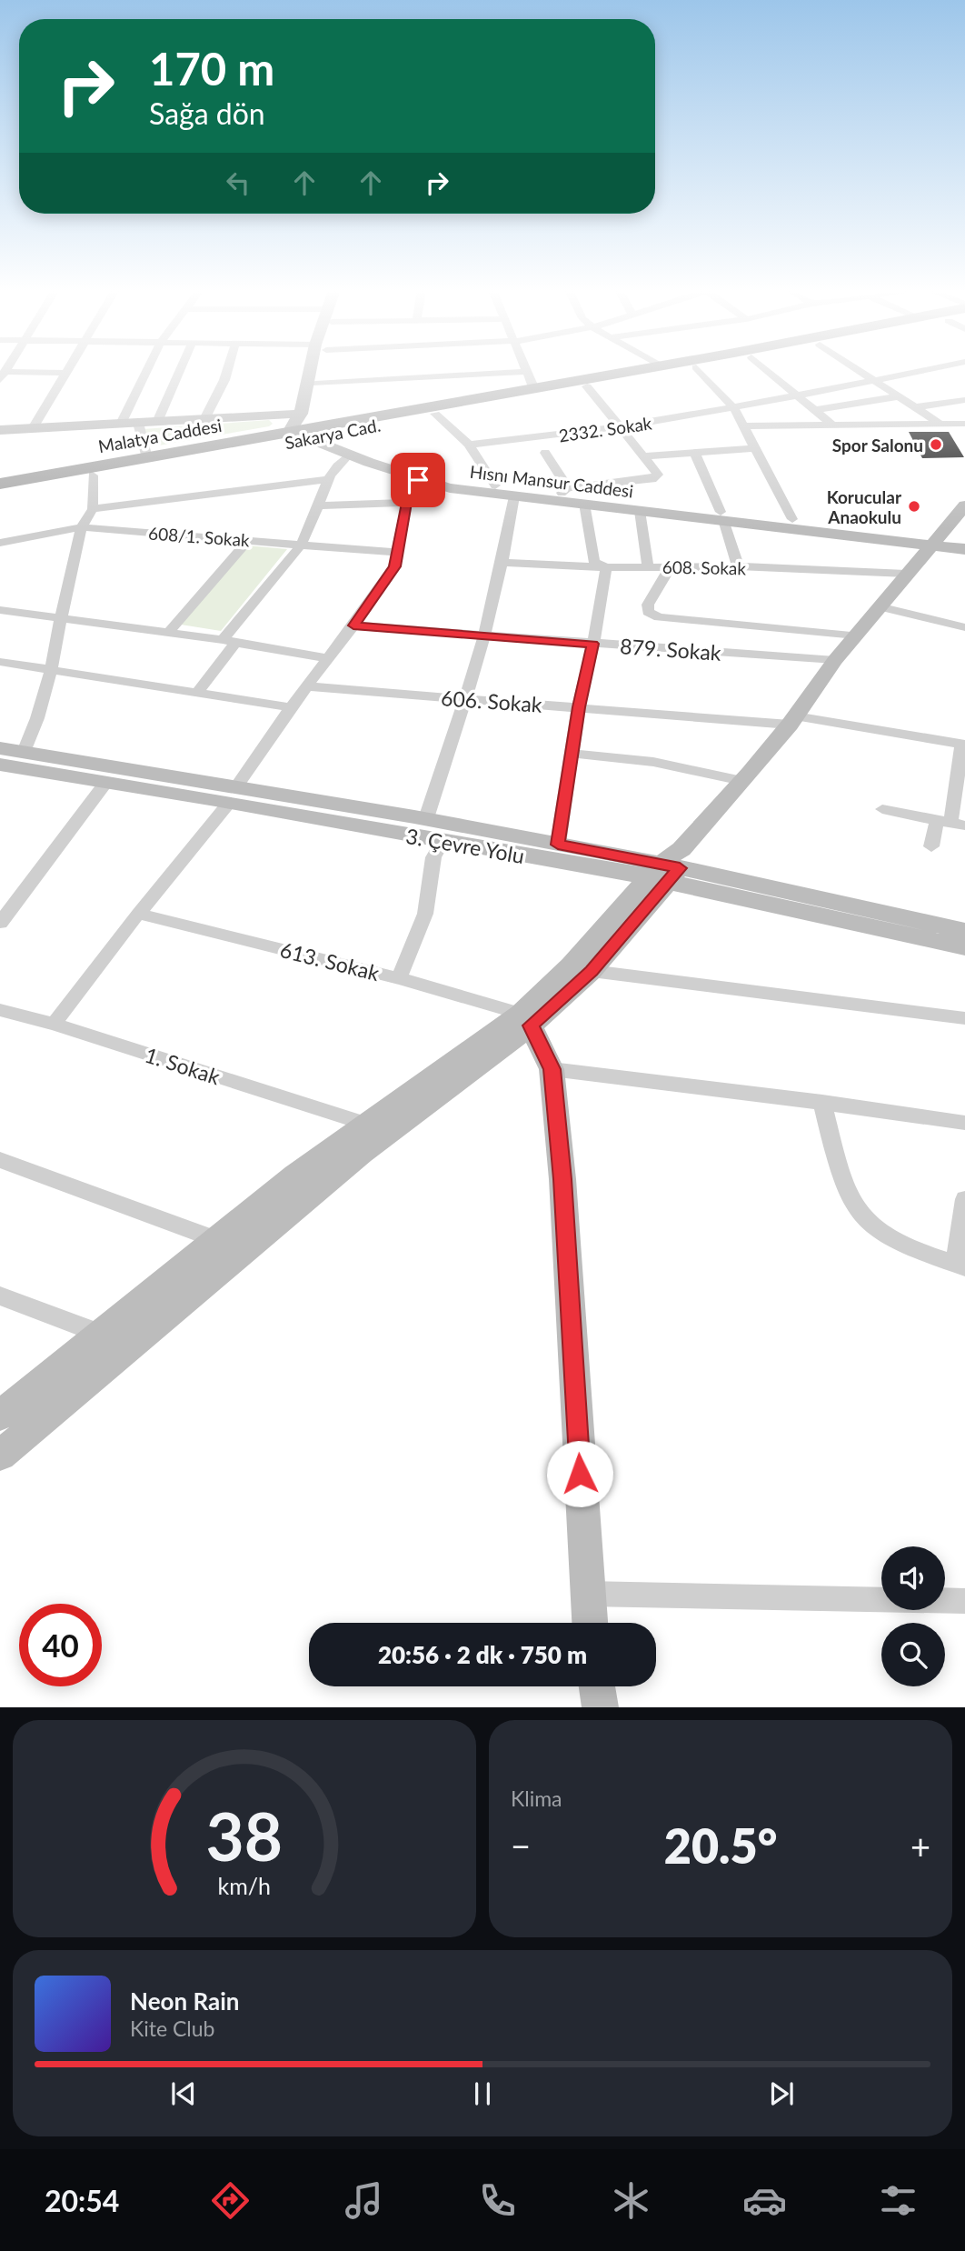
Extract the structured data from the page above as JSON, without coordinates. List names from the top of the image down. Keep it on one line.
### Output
{"streets":{"main road":["Sakarya Cad.","Malatya Caddesi","Hısnı Mansur Caddesi","3. Çevre Yolu"],"street":["2332. Sokak","608/1. Sokak","608. Sokak","879. Sokak","606. Sokak","613. Sokak","1. Sokak"]},"crossings":[["Sakarya Cad.","Malatya Caddesi"],["Sakarya Cad.","Hısnı Mansur Caddesi"],["Malatya Caddesi","Hısnı Mansur Caddesi"]],"places":["Spor Salonu","Korucular Anaokulu"],"page":{"turn":["170 m","Sağa dön"],"limit":"40","trip":"20:56 · 2 dk · 750 m","tile":"Klima","heat":["−","20.5°","+"],"song":["Neon Rain","Kite Club"],"tabs":"20:54","gauge":["38","km/h"]}}
